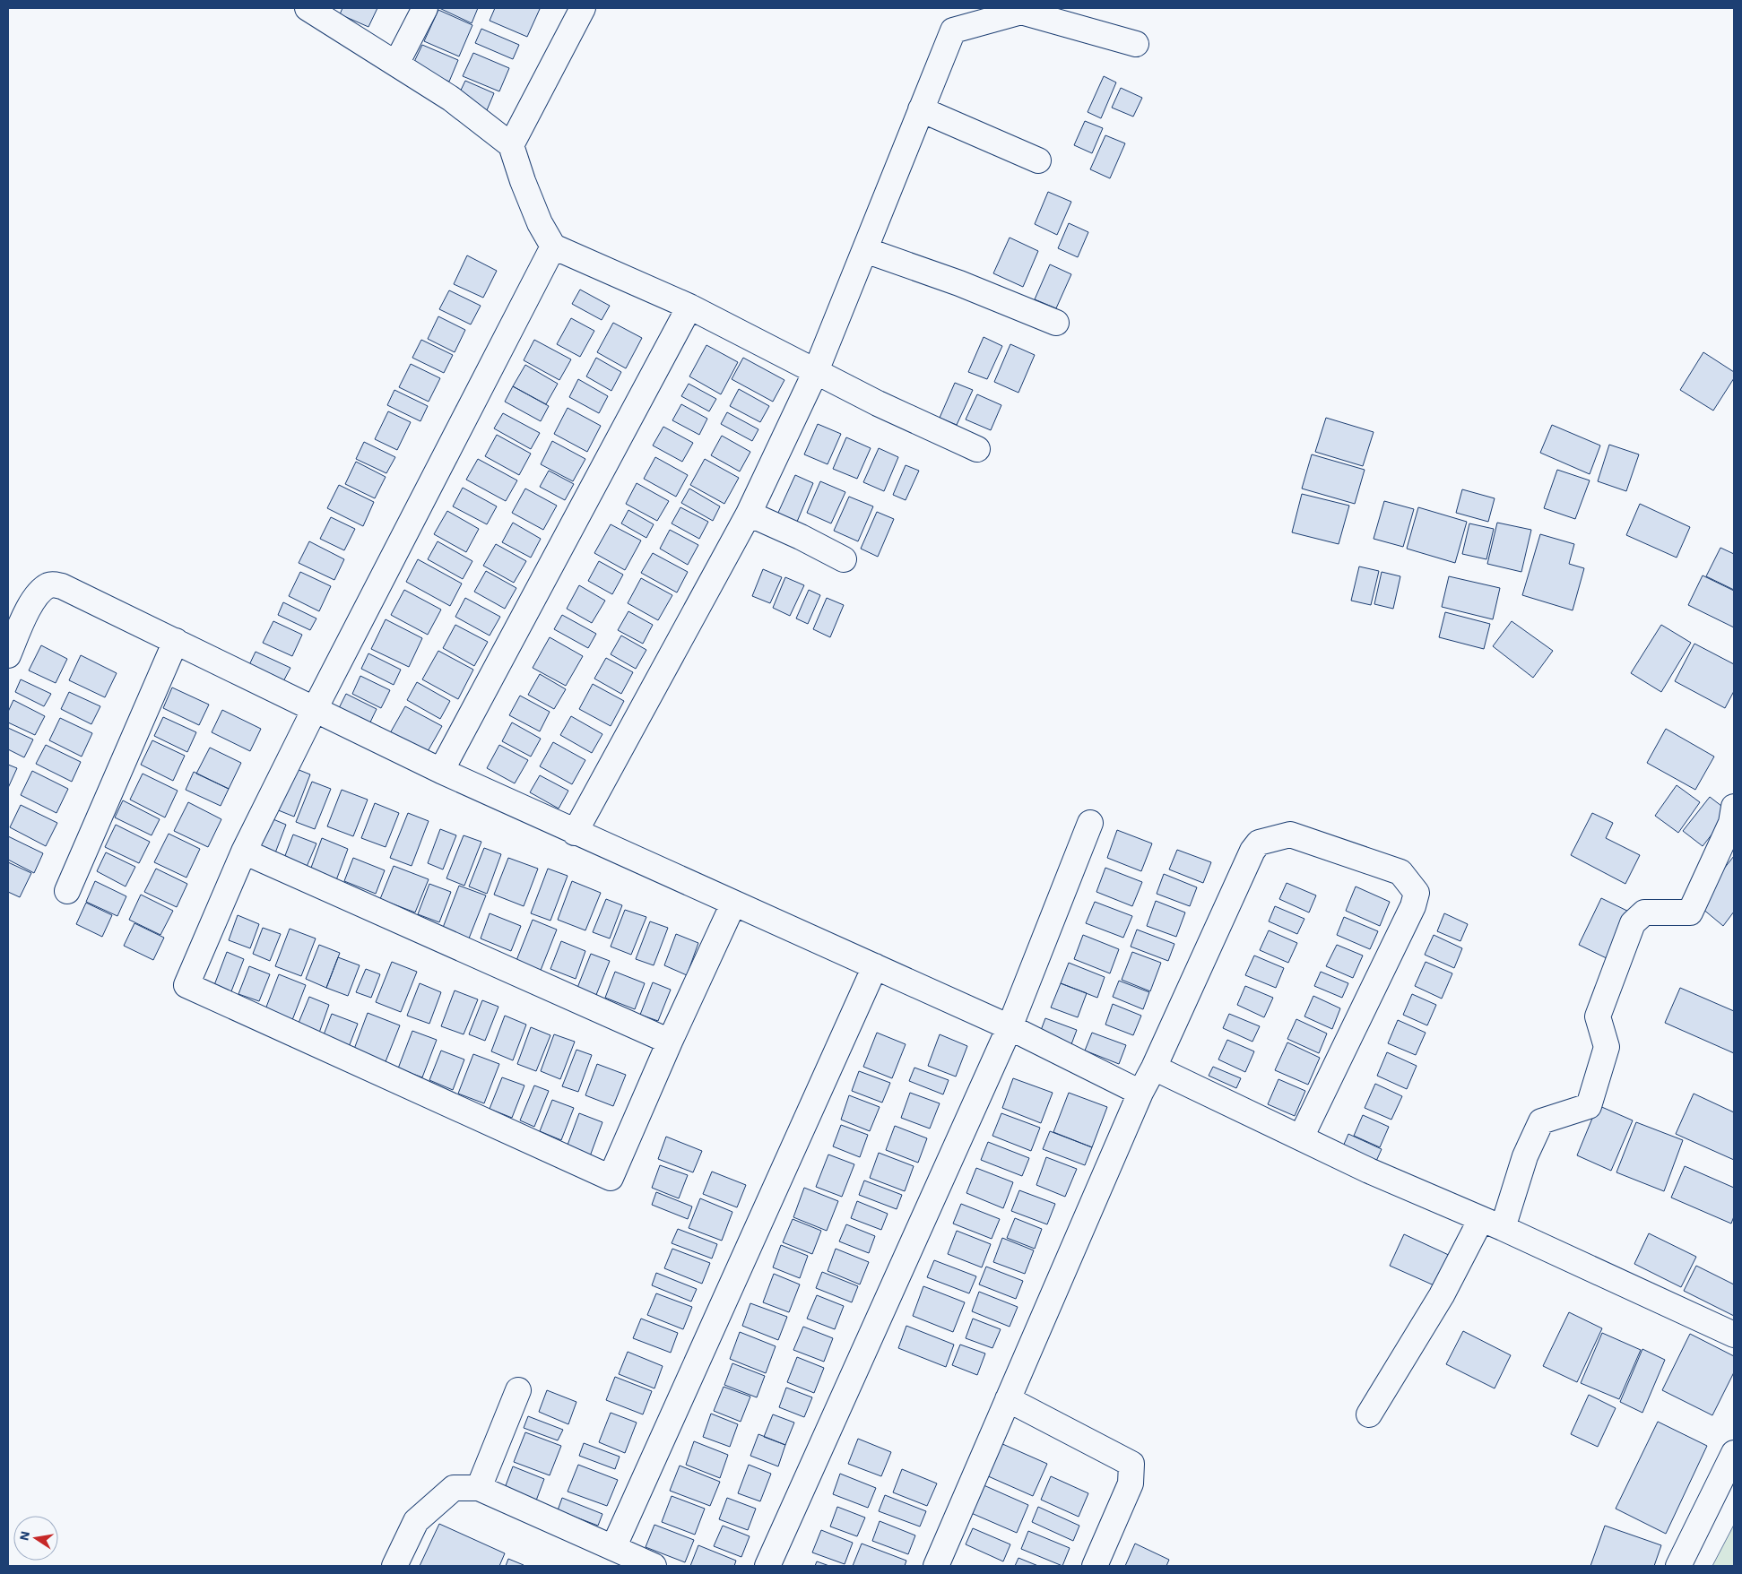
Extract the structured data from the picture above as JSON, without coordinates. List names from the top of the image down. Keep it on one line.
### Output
{"north":"left"}
